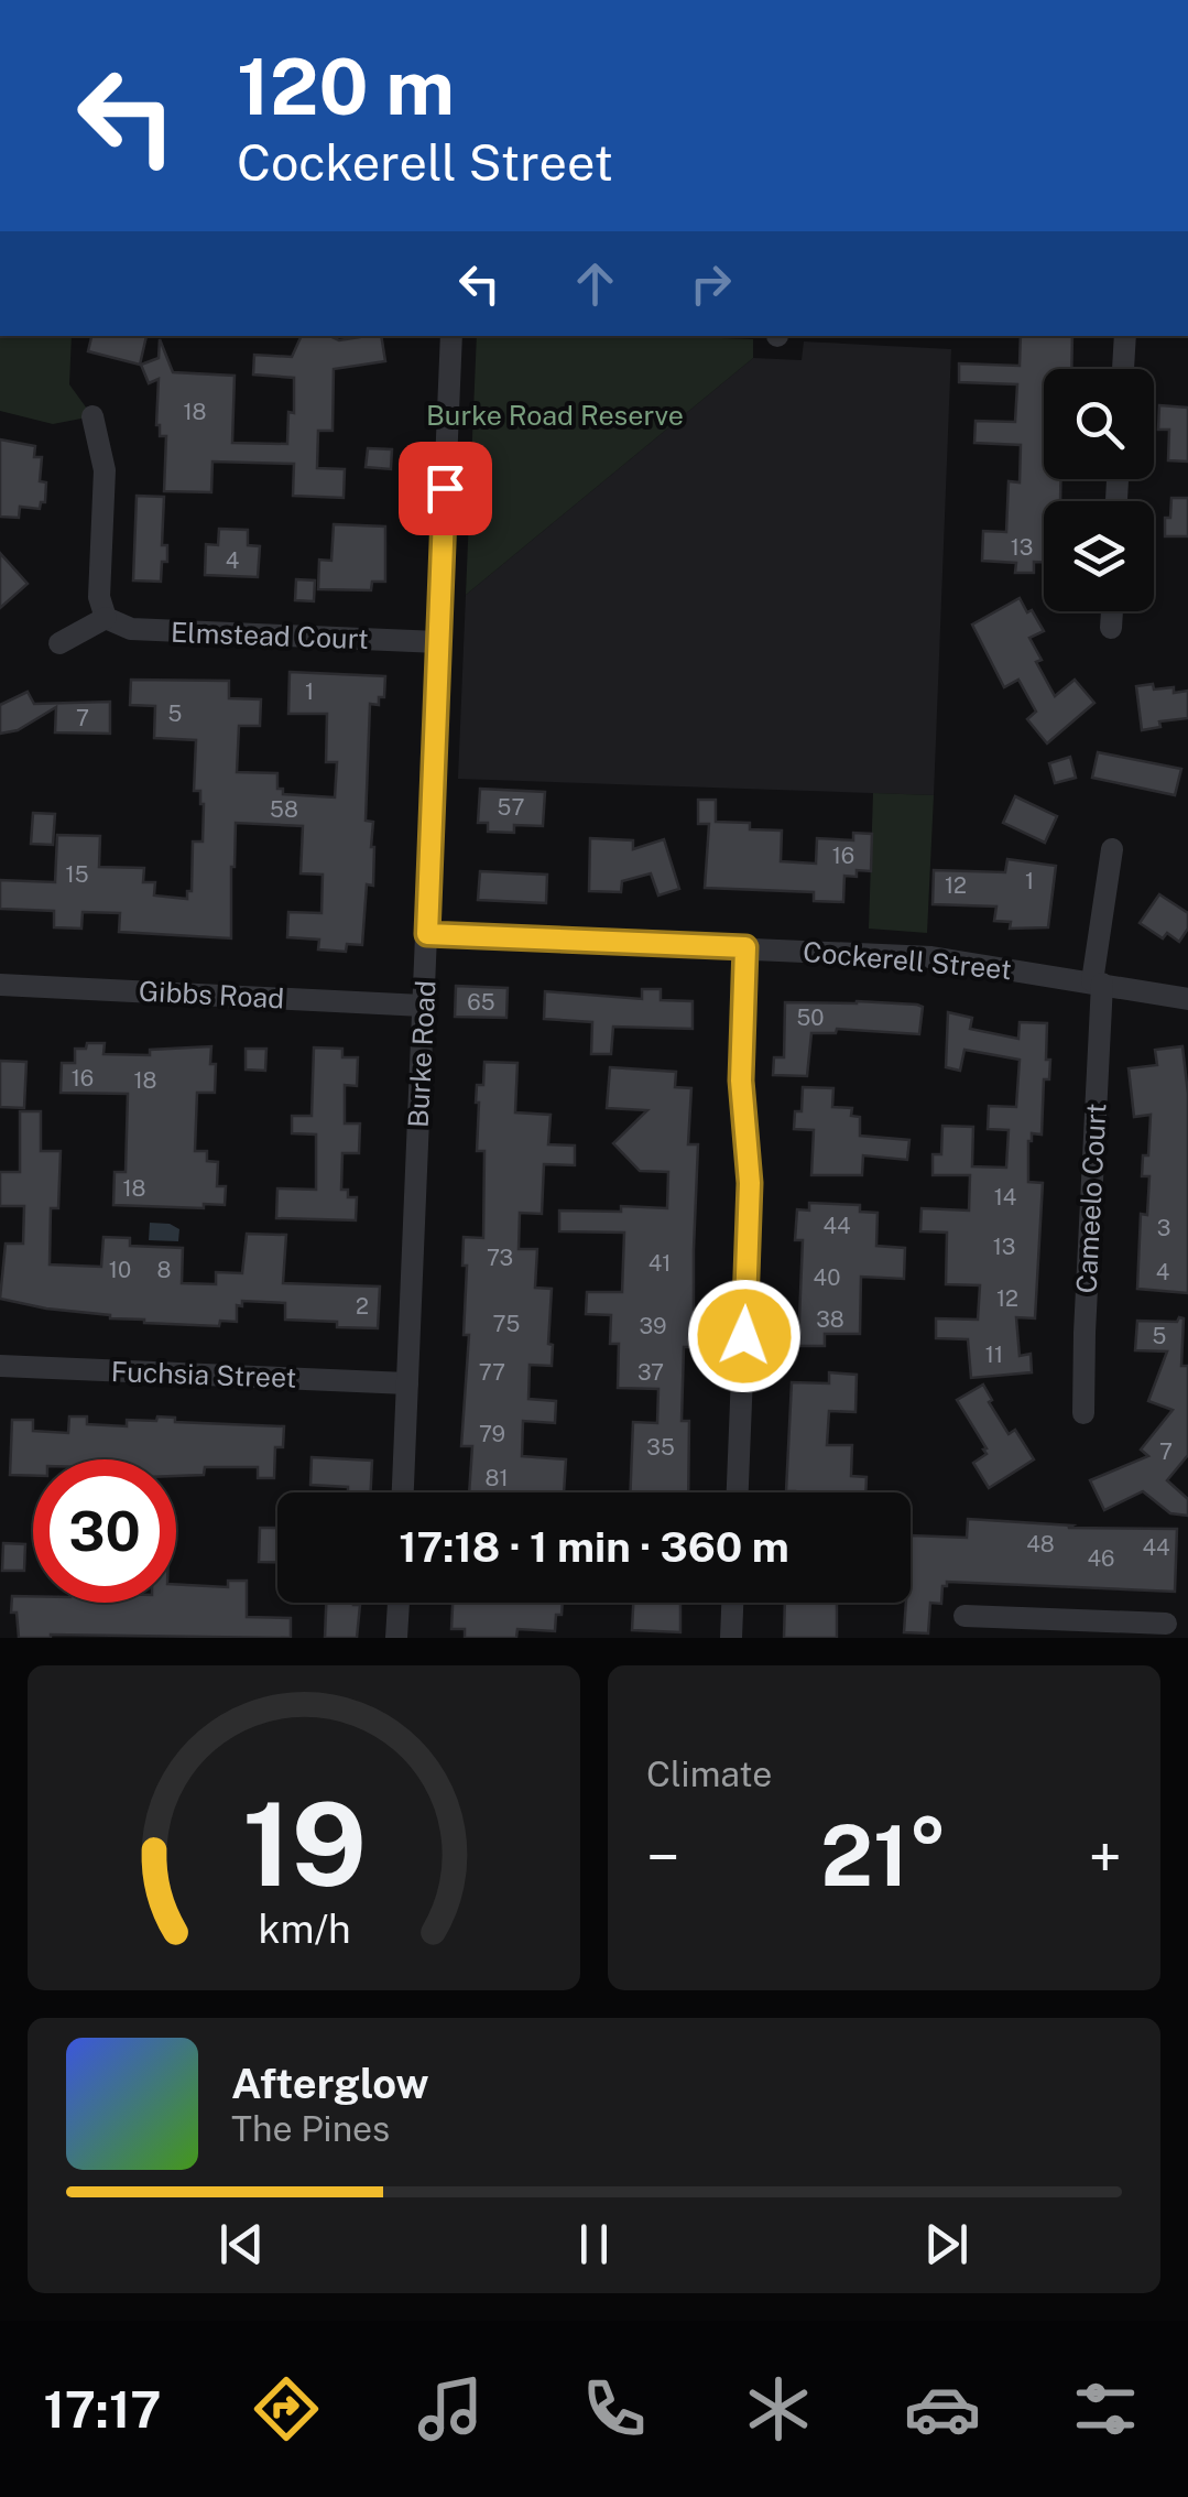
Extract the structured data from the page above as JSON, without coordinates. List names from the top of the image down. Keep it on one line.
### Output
{"streets":{"street":["Elmstead Court","Cockerell Street","Gibbs Road","Burke Road","Cameelo Court","Fuchsia Street"]},"crossings":[["Elmstead Court","Burke Road"],["Cockerell Street","Burke Road"],["Cockerell Street","Cameelo Court"],["Gibbs Road","Burke Road"],["Burke Road","Fuchsia Street"]],"parks":["Burke Road Reserve"],"house_numbers":["18","13","4","1","5","7","57","58","16","15","1","12","65","50","16","18","18","14","44","3","13","73","41","10","8","4","40","12","2","38","75","39","5","11","77","37","79","35","7","81","48","44","46"],"page":{"turn":["120 m","Cockerell Street"],"limit":"30","trip":"17:18 · 1 min · 360 m","tile":"Climate","heat":["−","21°","+"],"song":["Afterglow","The Pines"],"tabs":"17:17","gauge":["19","km/h"]}}
